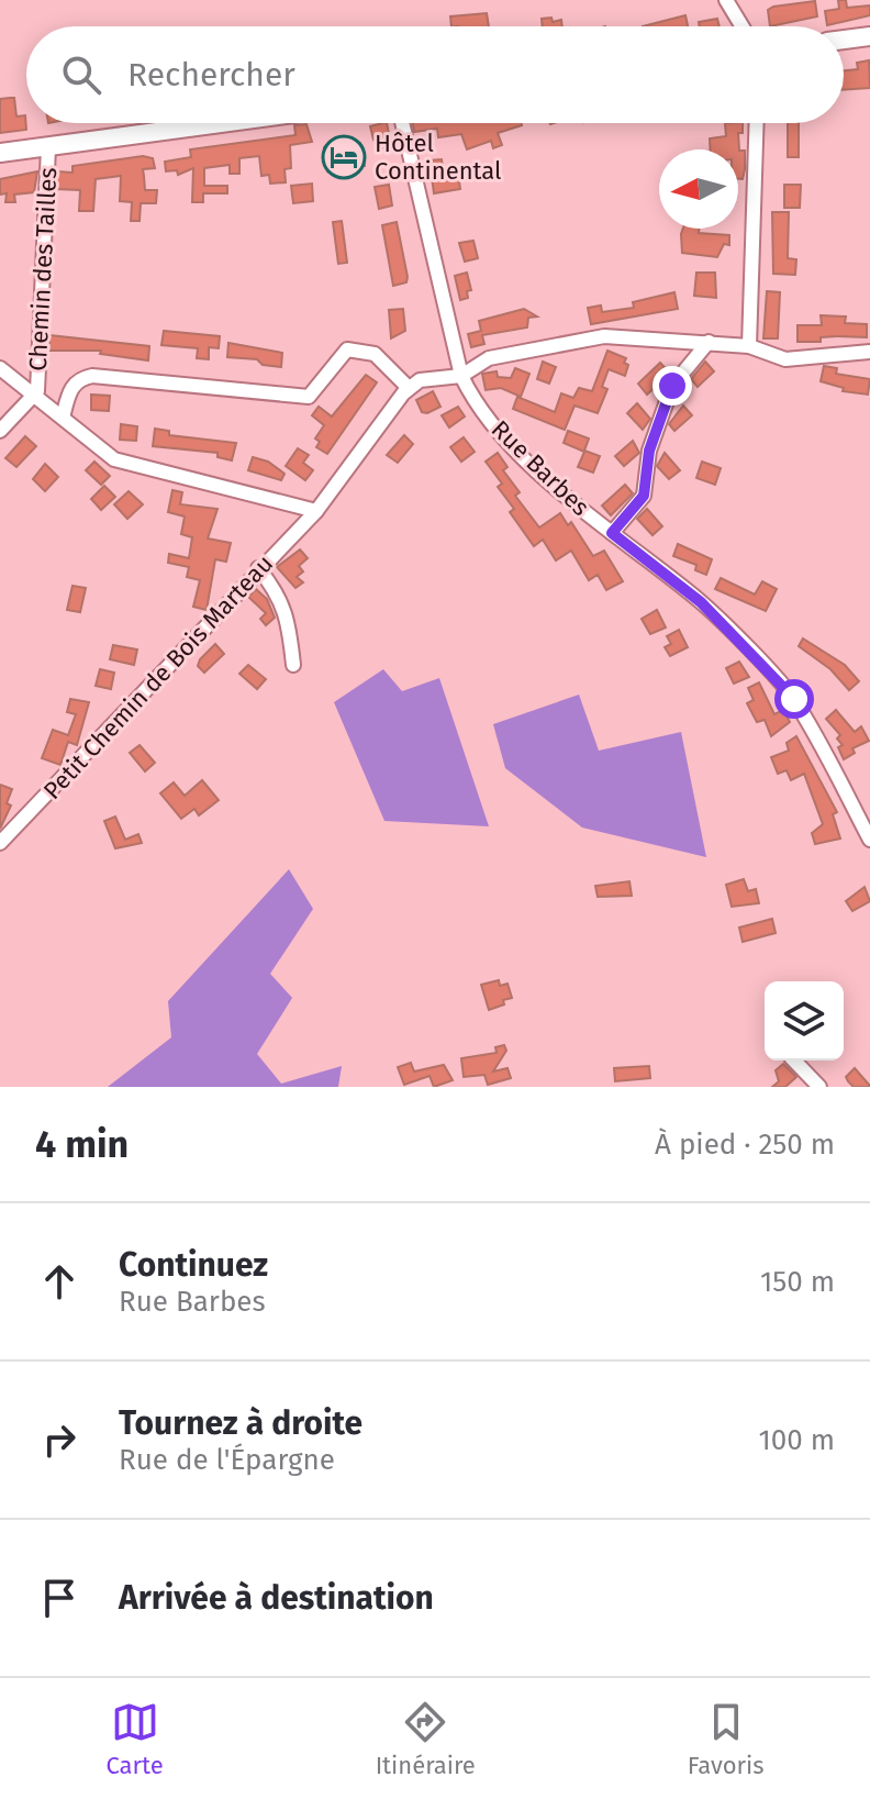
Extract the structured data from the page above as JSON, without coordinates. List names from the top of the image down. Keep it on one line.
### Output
{"streets":{"street":["Chemin des Tailles","Rue Barbes","Petit Chemin de Bois Marteau"]},"crossings":[["Chemin des Tailles","Petit Chemin de Bois Marteau"]],"places":{"hotel":["Hôtel Continental"]},"north":"left","page":{"search":"Rechercher","heading":["4 min","À pied · 250 m"],"list":[["Continuez","Rue Barbes","150 m"],["Tournez à droite","Rue de l'Épargne","100 m"],"Arrivée à destination"],"nav":["Carte","Itinéraire","Favoris"]}}
